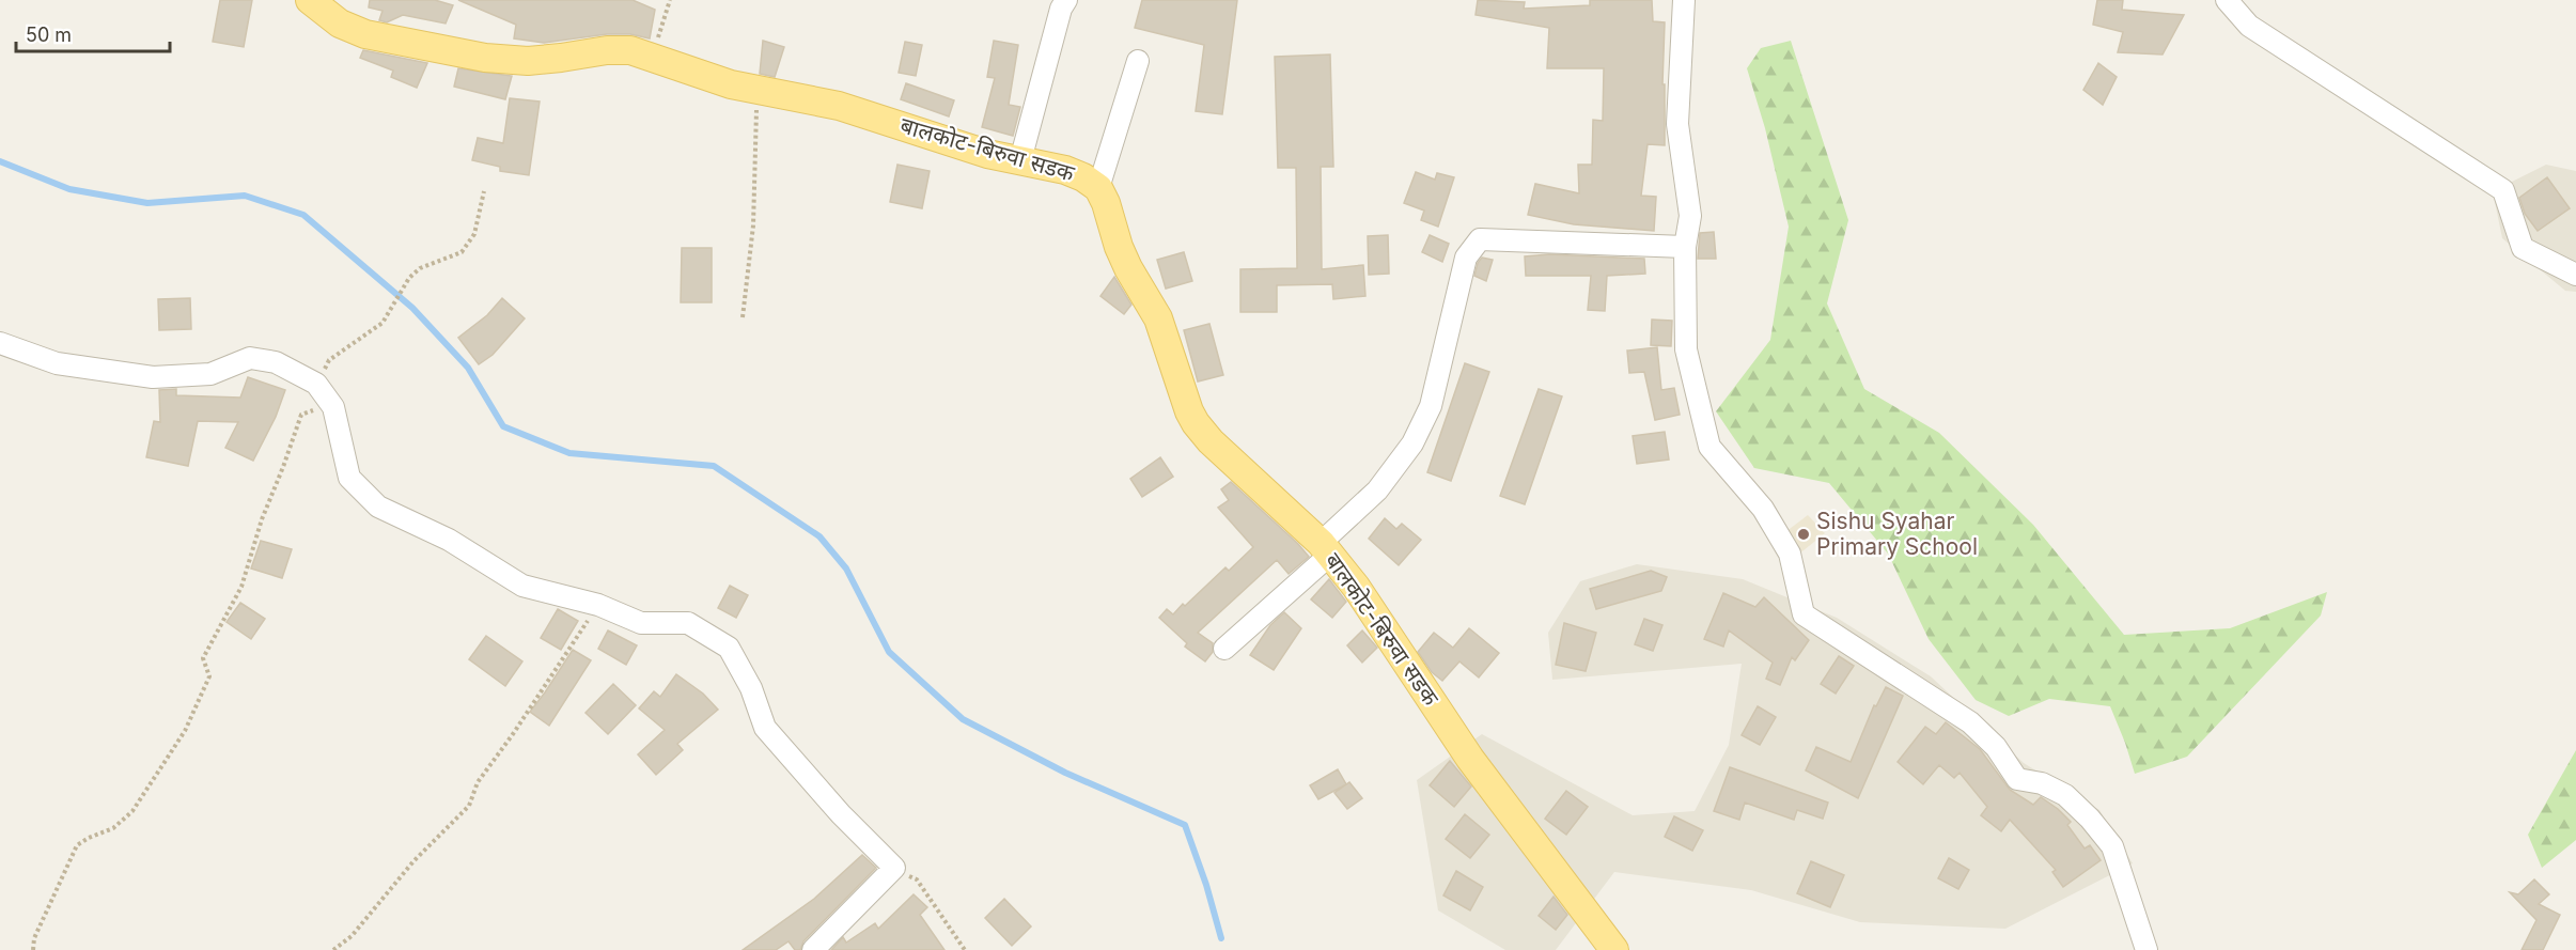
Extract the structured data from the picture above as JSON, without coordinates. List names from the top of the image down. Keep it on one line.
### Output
{"streets":{"main road":["बालकोट-बिरुवा सडक"]},"places":["Sishu Syahar Primary School"],"scale_bar":"50 m"}
